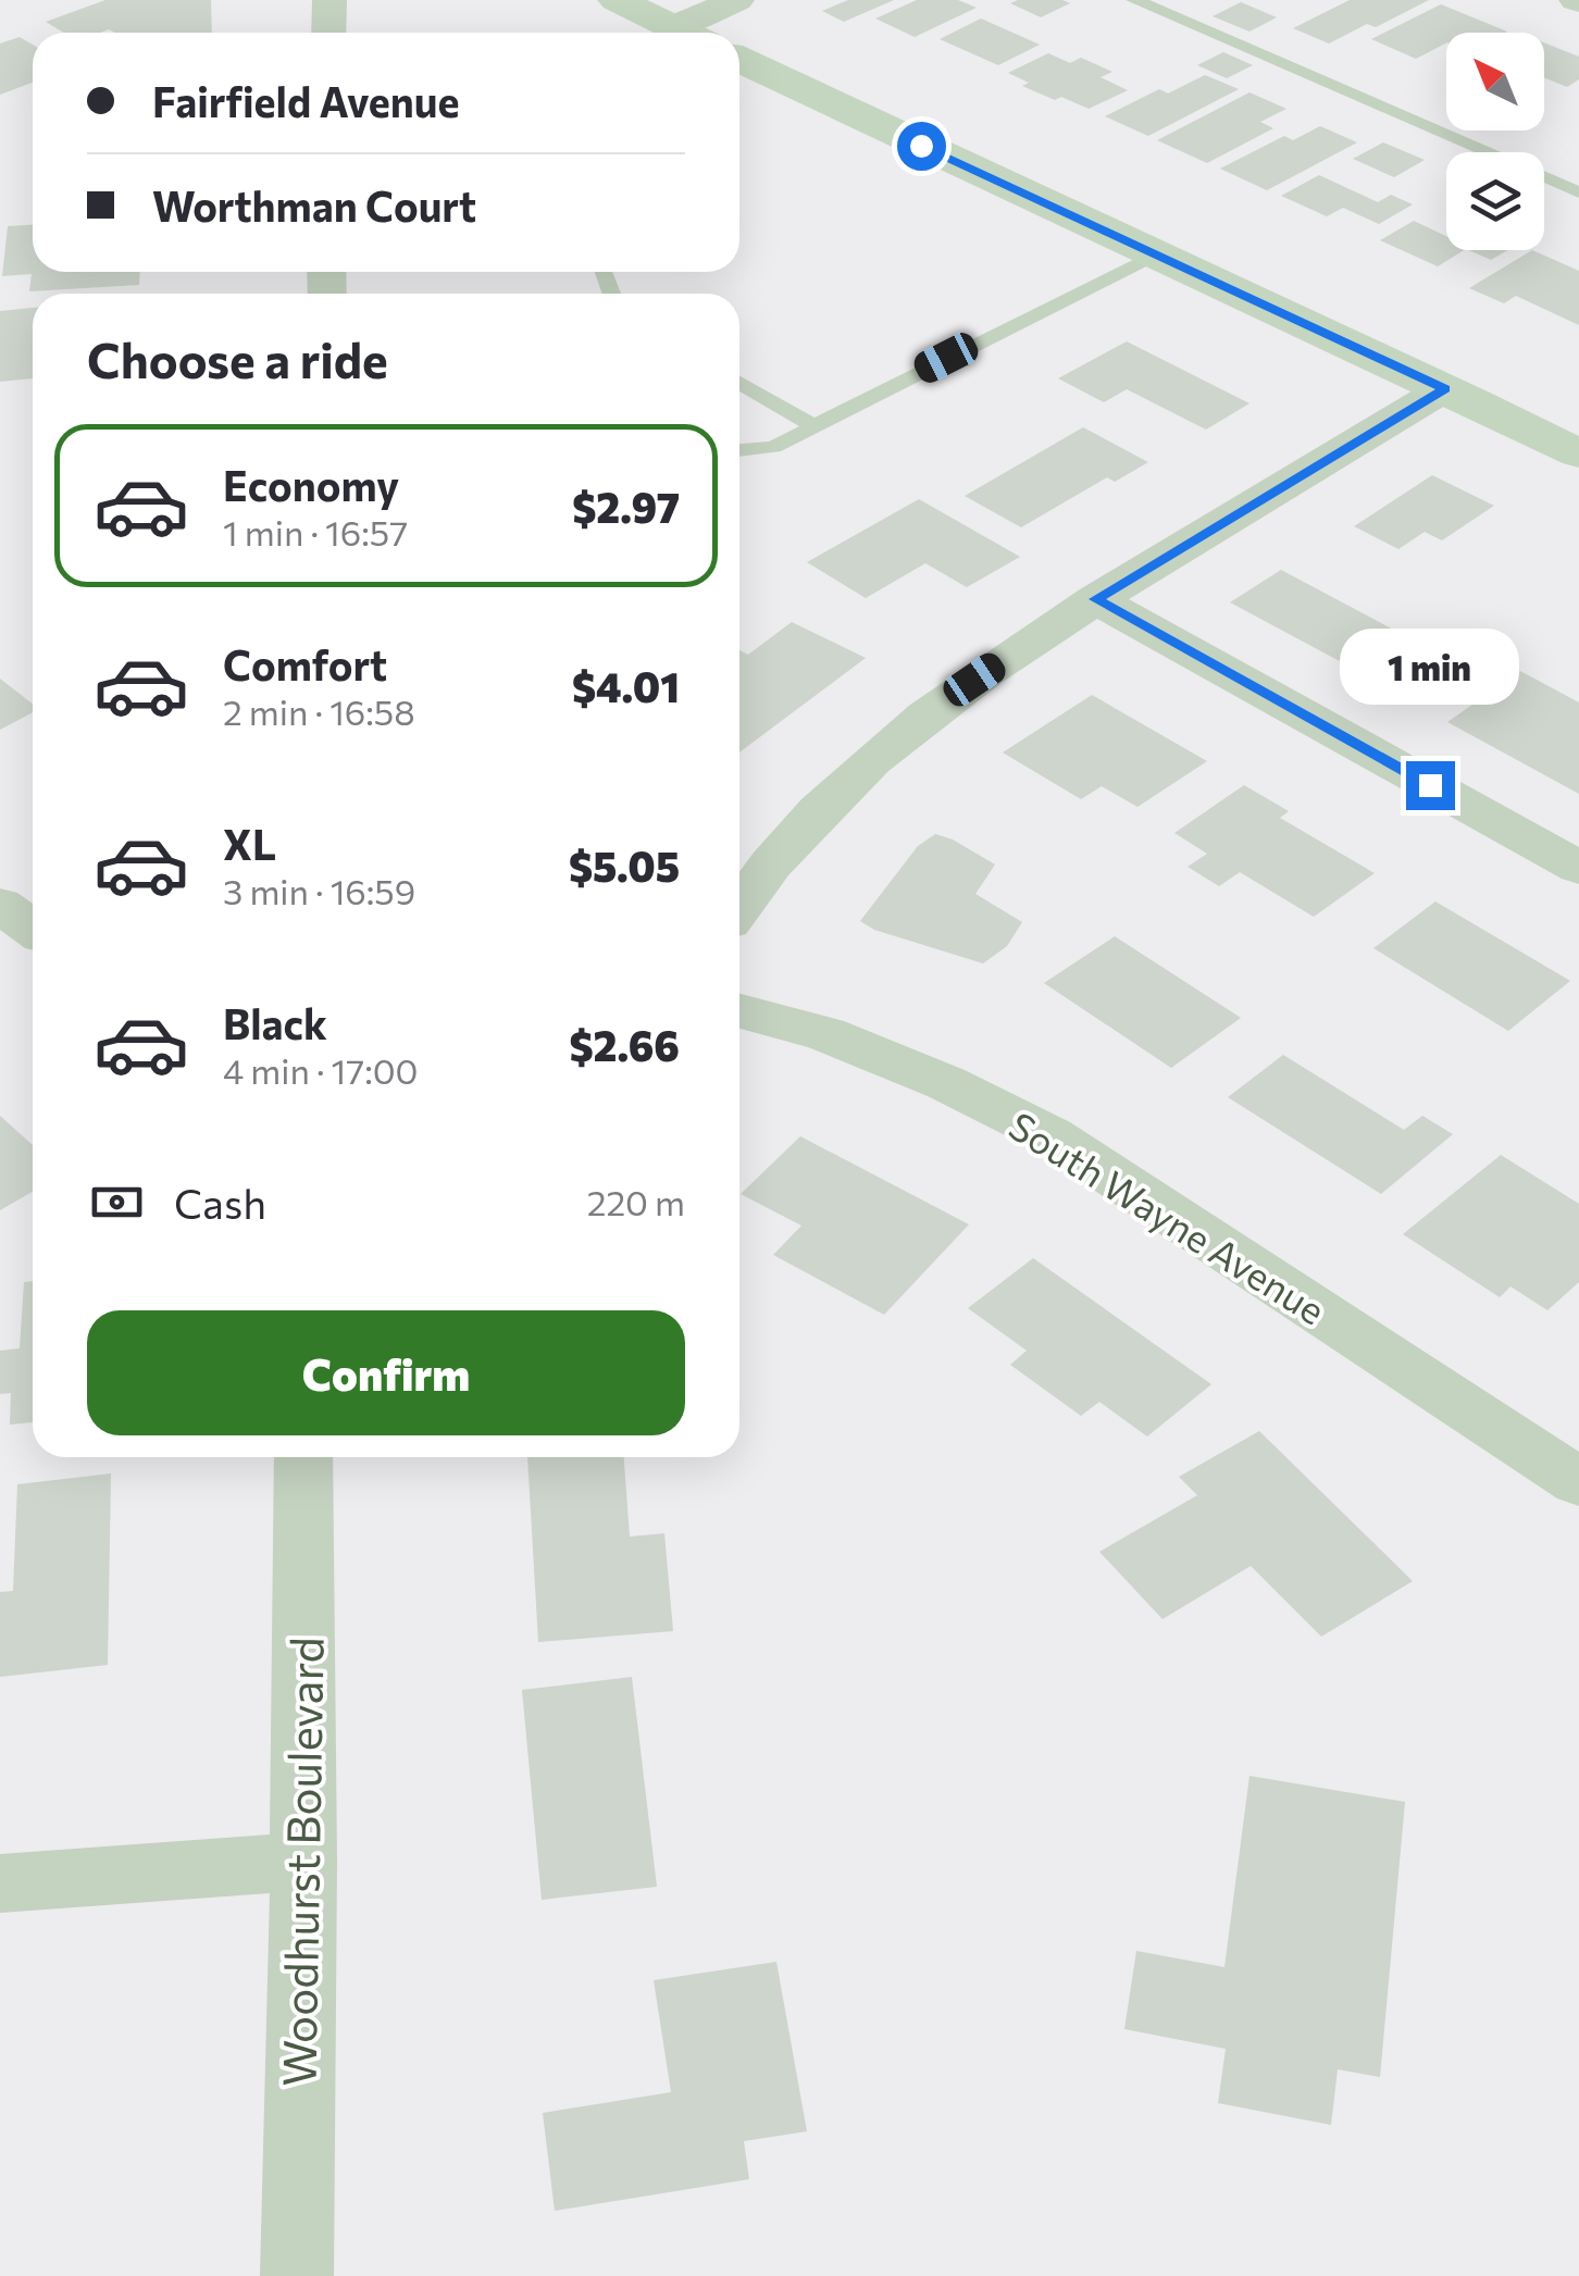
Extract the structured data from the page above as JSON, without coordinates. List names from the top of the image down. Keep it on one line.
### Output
{"streets":{"street":["South Wayne Avenue","Woodhurst Boulevard"]},"north":"top left","page":{"banner":["Fairfield Avenue","Worthman Court"],"heading":"Choose a ride","list":[{"name":"Economy","note":"1 min · 16:57","value":"$2.97"},{"name":"Comfort","note":"2 min · 16:58","value":"$4.01"},{"name":"XL","note":"3 min · 16:59","value":"$5.05"},{"name":"Black","note":"4 min · 17:00","value":"$2.66"}],"bubble":"1 min","pay":["Cash","220 m"],"buttons":"Confirm"}}
